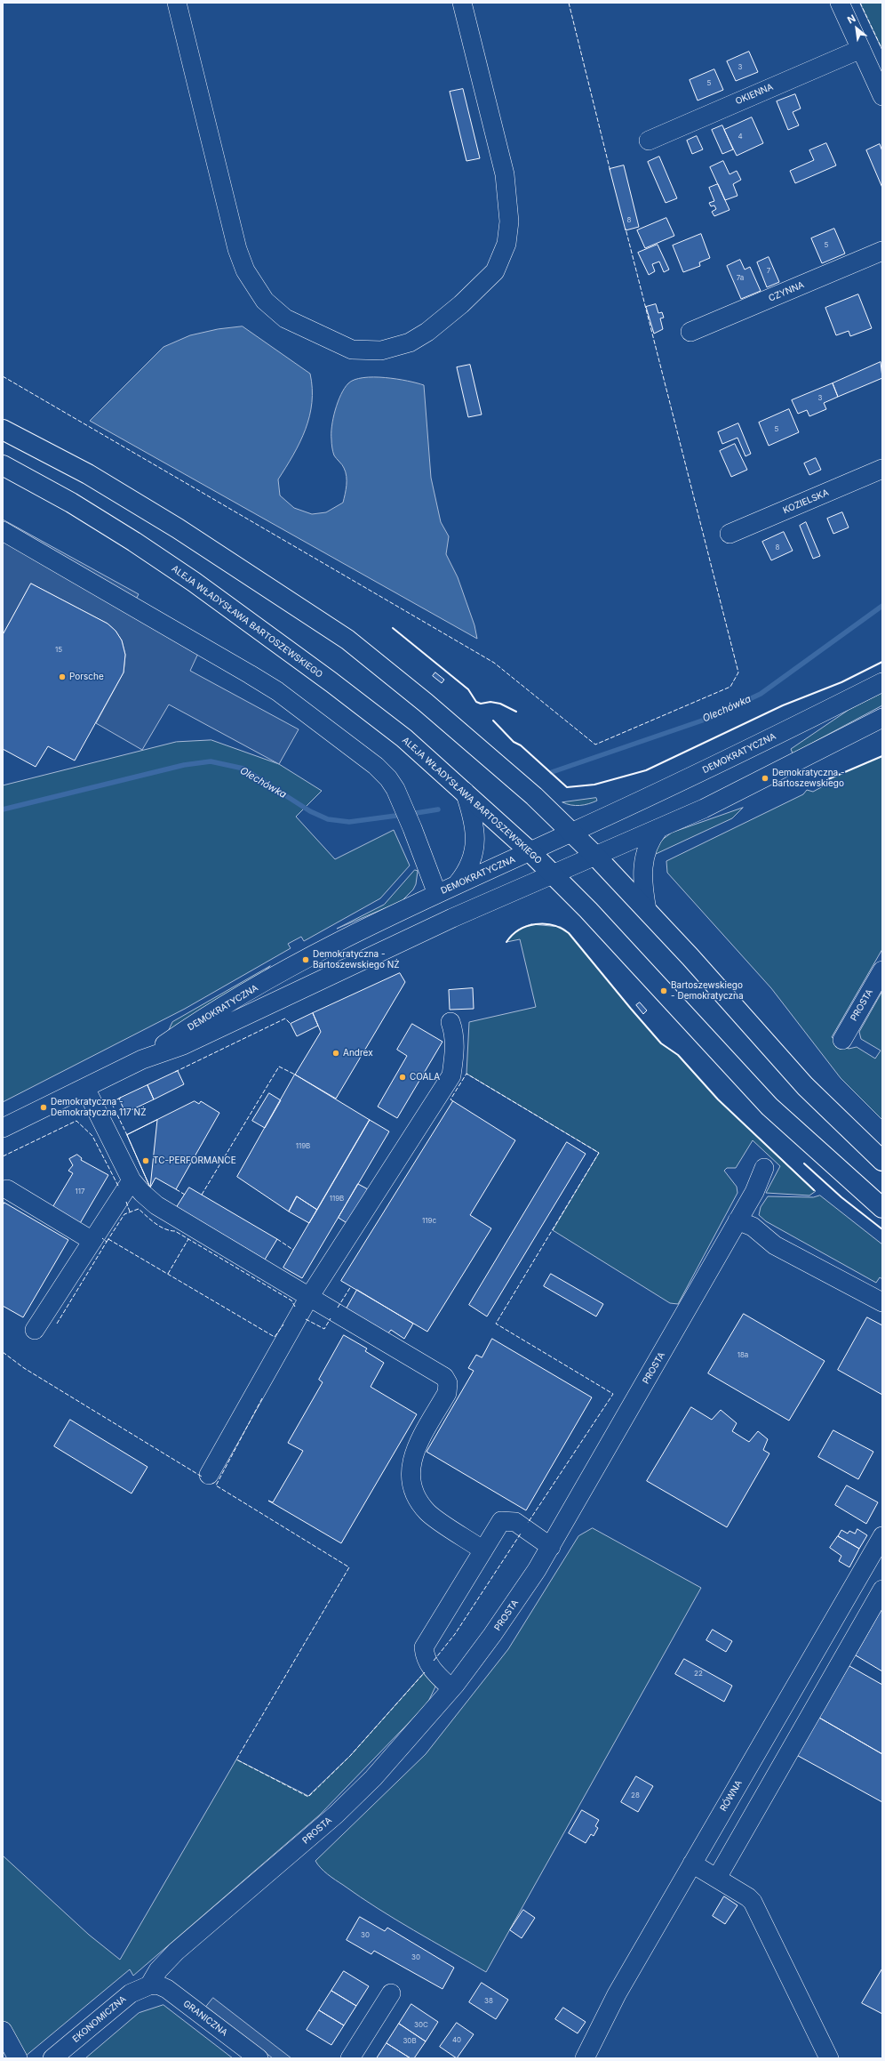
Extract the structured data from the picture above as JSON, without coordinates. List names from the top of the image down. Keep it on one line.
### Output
{"streets":{"main road":["ALEJA WŁADYSŁAWA BARTOSZEWSKIEGO"],"street":["OKIENNA","CZYNNA","KOZIELSKA","DEMOKRATYCZNA","PROSTA","RÓWNA","GRANICZNA","EKONOMICZNA"]},"crossings":[["ALEJA WŁADYSŁAWA BARTOSZEWSKIEGO","DEMOKRATYCZNA"],["PROSTA","GRANICZNA"],["PROSTA","EKONOMICZNA"],["GRANICZNA","EKONOMICZNA"]],"water":["Olechówka"],"places":["Porsche","Demokratyczna - Bartoszewskiego","Demokratyczna - Bartoszewskiego NŻ","Bartoszewskiego - Demokratyczna","Andrex","COALA","Demokratyczna - Demokratyczna 117 NŻ","TC-PERFORMANCE"],"house_numbers":["3","5","4","8","5","7","7a","3","5","8","15","119B","117","119B","119c","18a","22","28","30","30","38","30C","40","30B"],"north":"top left"}
